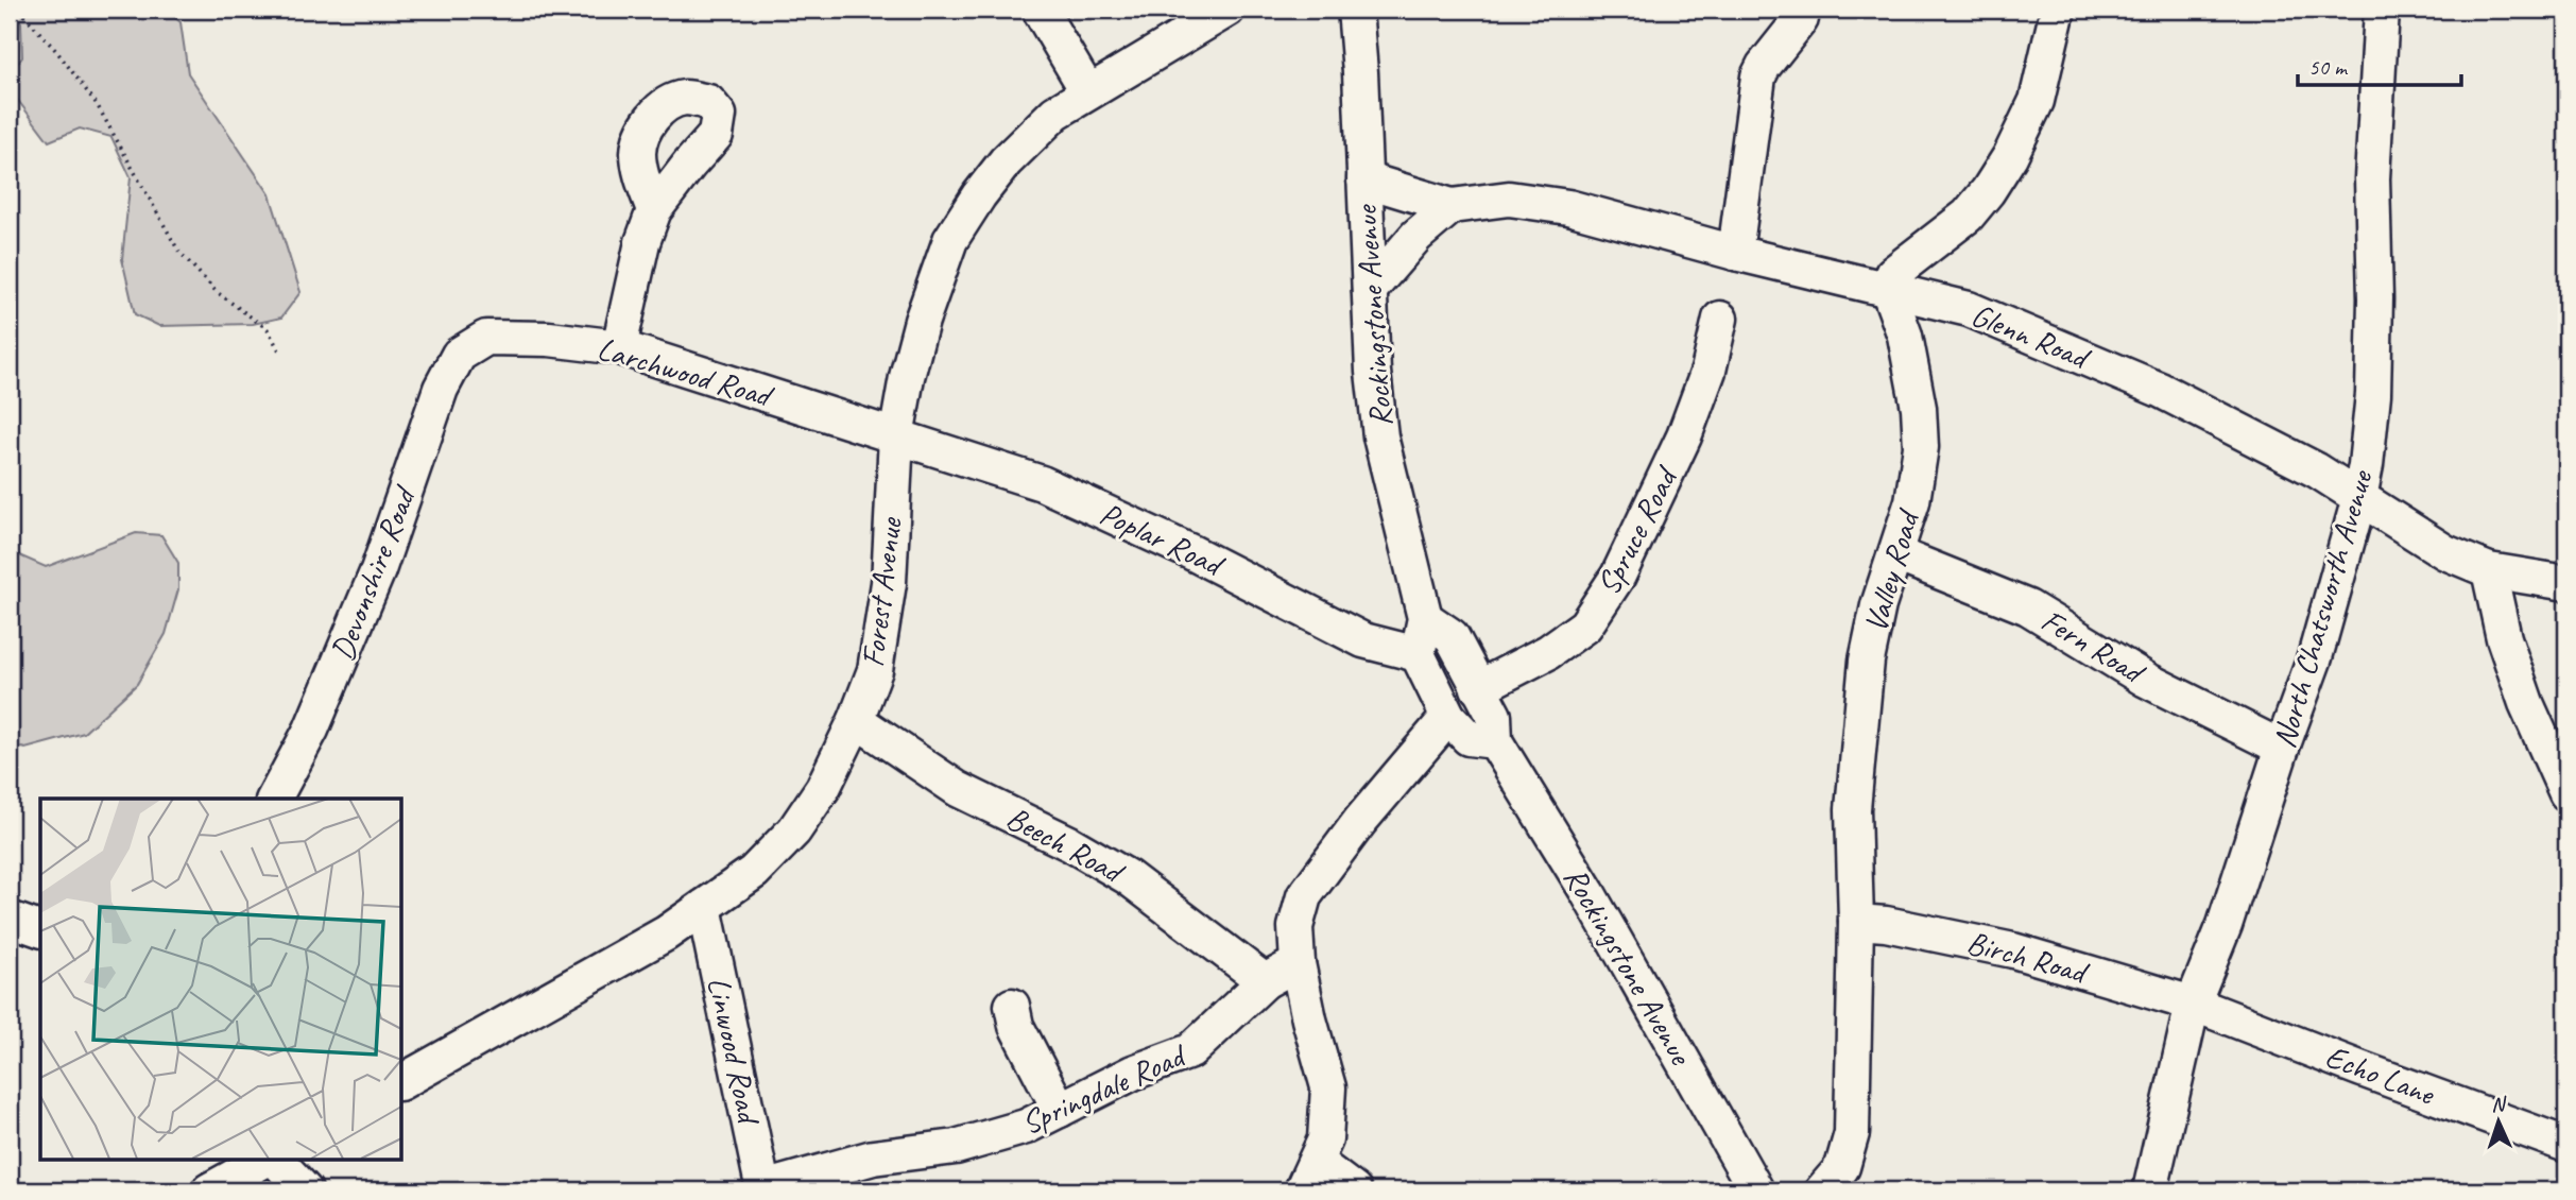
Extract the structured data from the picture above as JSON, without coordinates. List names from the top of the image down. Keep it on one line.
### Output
{"streets":{"street":["Rockingstone Avenue","Glenn Road","Larchwood Road","Spruce Road","Poplar Road","Valley Road","Devonshire Road","Forest Avenue","North Chatsworth Avenue","Fern Road","Beech Road","Birch Road","Linwood Road","Echo Lane","Springdale Road"]},"crossings":[["Rockingstone Avenue","Glenn Road"],["Rockingstone Avenue","Spruce Road"],["Rockingstone Avenue","Poplar Road"],["Glenn Road","Valley Road"],["Glenn Road","North Chatsworth Avenue"],["Larchwood Road","Poplar Road"],["Larchwood Road","Devonshire Road"],["Larchwood Road","Forest Avenue"],["Poplar Road","Forest Avenue"],["Valley Road","Fern Road"],["Valley Road","Birch Road"],["Forest Avenue","Beech Road"],["Forest Avenue","Linwood Road"],["North Chatsworth Avenue","Fern Road"],["North Chatsworth Avenue","Birch Road"],["North Chatsworth Avenue","Echo Lane"],["Beech Road","Springdale Road"],["Birch Road","Echo Lane"],["Linwood Road","Springdale Road"]],"scale_bar":"50 m","north":"top"}
